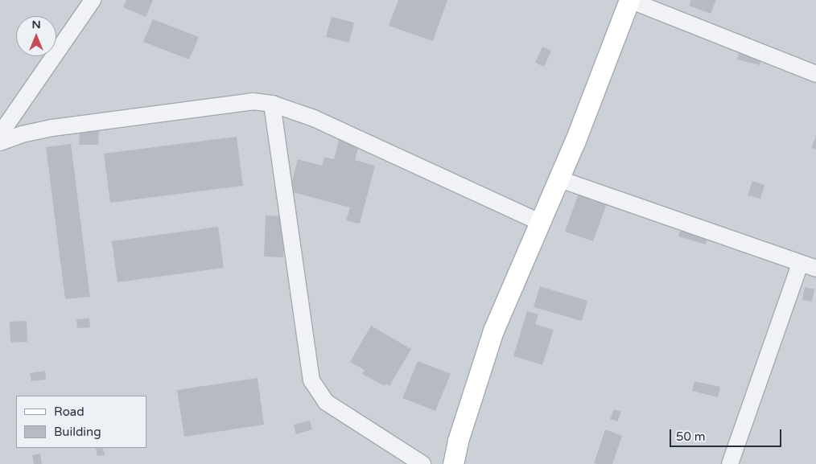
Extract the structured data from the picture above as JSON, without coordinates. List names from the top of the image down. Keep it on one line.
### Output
{"legend":["Road","Building"],"scale_bar":"50 m","north":"top"}
